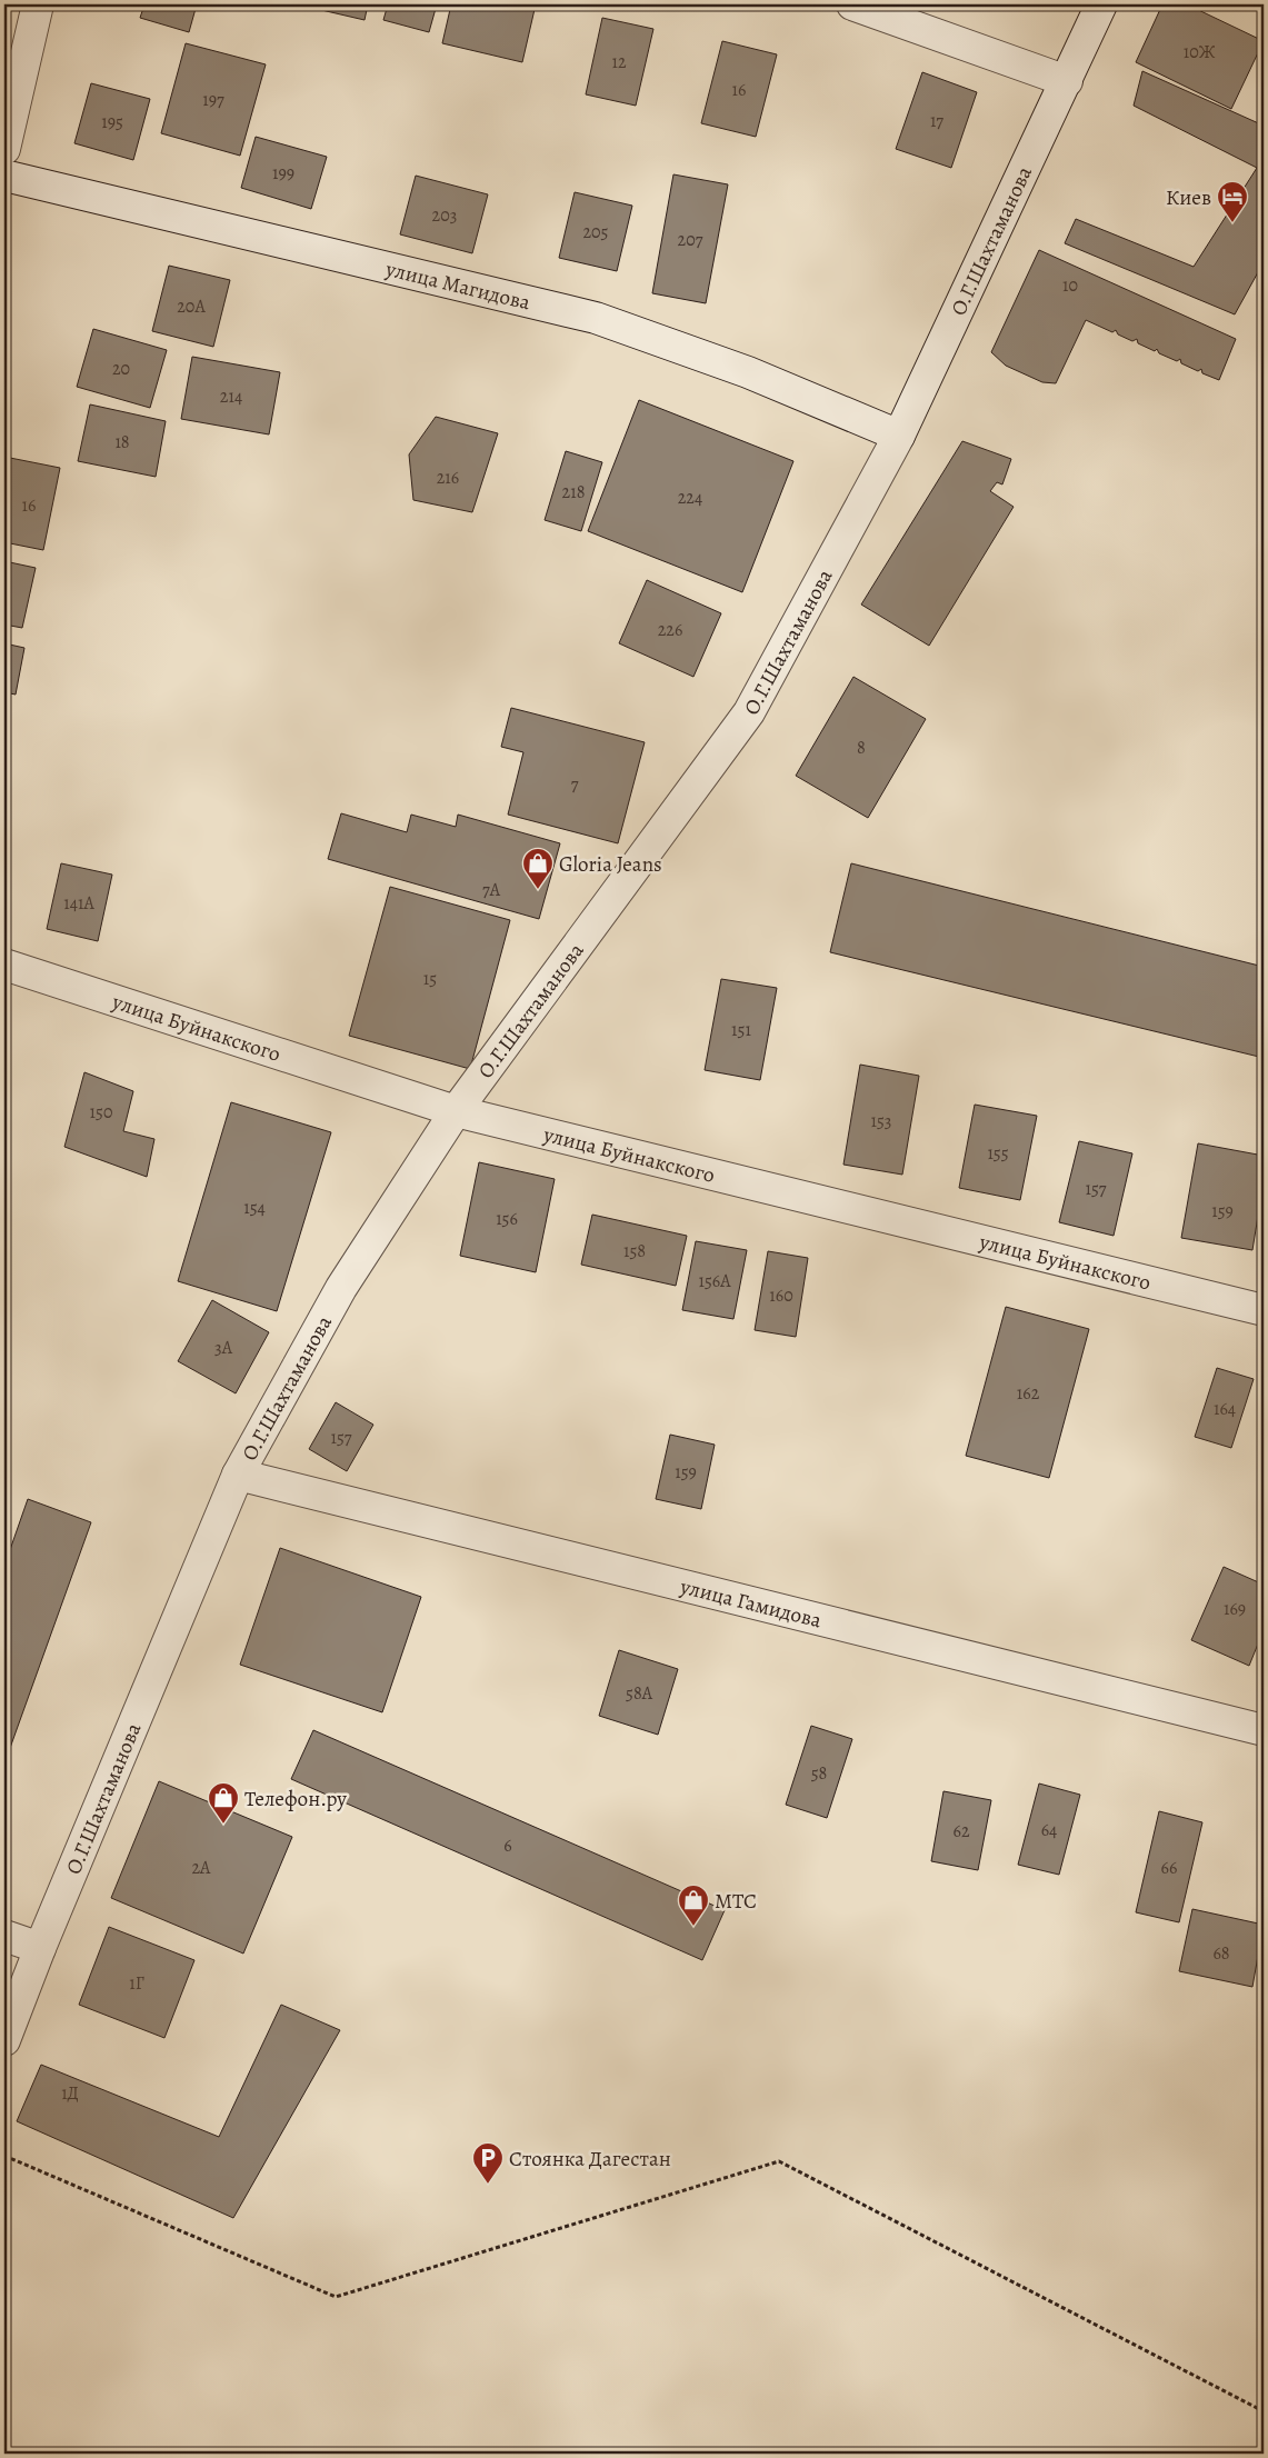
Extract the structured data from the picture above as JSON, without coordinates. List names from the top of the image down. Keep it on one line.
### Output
{"streets":{"street":["О.Г.Шахтаманова","улица Магидова","улица Буйнакского","улица Гамидова"]},"crossings":[["О.Г.Шахтаманова","улица Магидова"],["О.Г.Шахтаманова","улица Буйнакского"],["О.Г.Шахтаманова","улица Гамидова"]],"places":{"hotel":["Киев"],"shop":["Gloria Jeans","Телефон.ру","МТС"],"parking":["Стоянка Дагестан"]},"house_numbers":["10Ж","12","16","197","17","195","199","203","205","207","10","20А","20","214","18","216","218","224","16","226","8","7","7А","141А","15","151","150","153","155","157","154","159","156","158","156А","160","3А","162","164","157","159","169","58А","58","64","62","6","2А","66","68","1Г","1Д"]}
